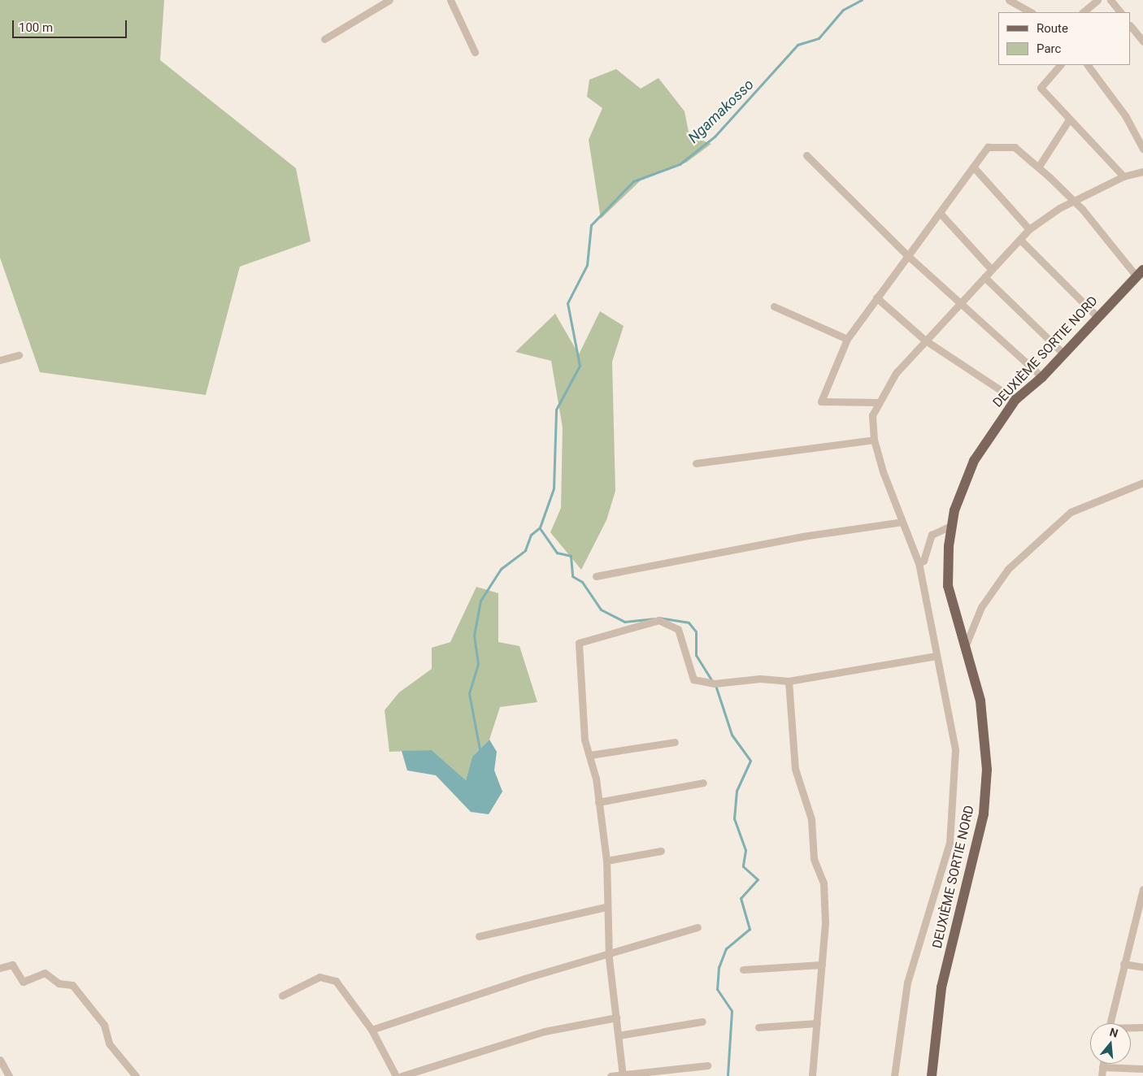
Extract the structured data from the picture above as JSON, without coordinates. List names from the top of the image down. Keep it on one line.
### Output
{"streets":{"main road":["DEUXIÈME SORTIE NORD"]},"water":["Ngamakosso"],"legend":["Route","Parc"],"scale_bar":"100 m","north":"top"}
